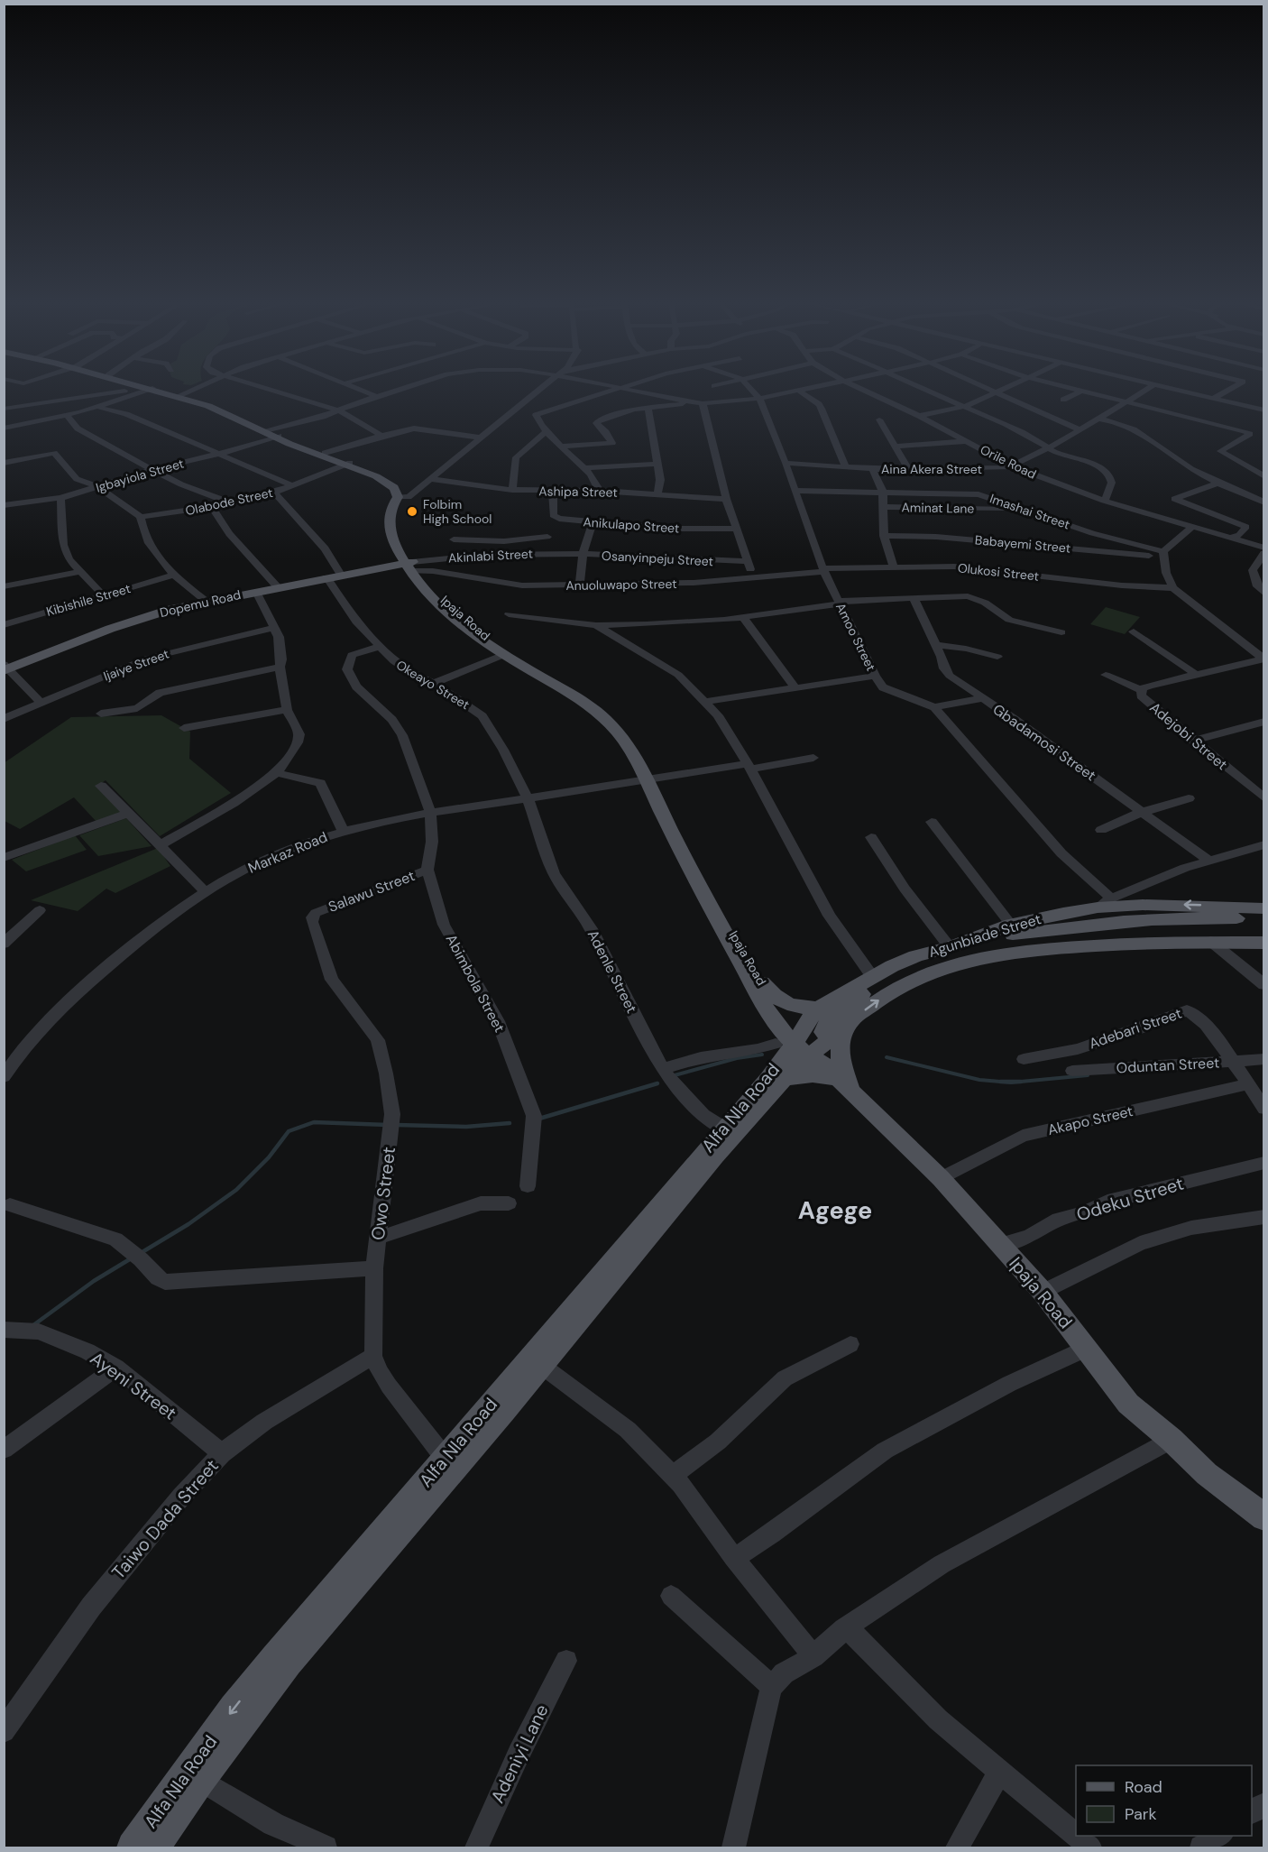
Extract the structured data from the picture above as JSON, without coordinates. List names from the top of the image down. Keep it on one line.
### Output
{"streets":{"main road":["Dopemu Road","Ipaja Road","Agunbiade Street","Alfa Nla Road"],"street":["Orile Road","Aina Akera Street","Igbayiola Street","Ashipa Street","Olabode Street","Aminat Lane","Imashai Street","Anikulapo Street","Babayemi Street","Akinlabi Street","Osanyinpeju Street","Olukosi Street","Anuoluwapo Street","Kibishile Street","Amoo Street","Ijaiye Street","Okeayo Street","Adejobi Street","Gbadamosi Street","Markaz Road","Salawu Street","Adenle Street","Abimbola Street","Adebari Street","Oduntan Street","Akapo Street","Owo Street","Odeku Street","Ayeni Street","Taiwo Dada Street","Adeniyi Lane"]},"crossings":[["Orile Road","Aina Akera Street"],["Aina Akera Street","Amoo Street"],["Ashipa Street","Anikulapo Street"],["Aminat Lane","Imashai Street"],["Imashai Street","Babayemi Street"],["Imashai Street","Amoo Street"],["Akinlabi Street","Osanyinpeju Street"],["Akinlabi Street","Anuoluwapo Street"],["Akinlabi Street","Dopemu Road"],["Akinlabi Street","Ipaja Road"],["Olukosi Street","Anuoluwapo Street"],["Olukosi Street","Amoo Street"],["Anuoluwapo Street","Dopemu Road"],["Anuoluwapo Street","Ipaja Road"],["Anuoluwapo Street","Amoo Street"],["Dopemu Road","Ipaja Road"],["Dopemu Road","Okeayo Street"],["Ipaja Road","Markaz Road"],["Ipaja Road","Agunbiade Street"],["Ipaja Road","Alfa Nla Road"],["Ipaja Road","Akapo Street"],["Ipaja Road","Odeku Street"],["Amoo Street","Agunbiade Street"],["Okeayo Street","Markaz Road"],["Okeayo Street","Adenle Street"],["Okeayo Street","Abimbola Street"],["Markaz Road","Adenle Street"],["Markaz Road","Abimbola Street"],["Salawu Street","Abimbola Street"],["Salawu Street","Owo Street"],["Agunbiade Street","Alfa Nla Road"],["Adenle Street","Alfa Nla Road"],["Adebari Street","Oduntan Street"],["Adebari Street","Akapo Street"],["Alfa Nla Road","Owo Street"],["Owo Street","Taiwo Dada Street"],["Ayeni Street","Taiwo Dada Street"]],"districts":["Agege"],"places":["Folbim High School"],"legend":["Road","Park"]}
